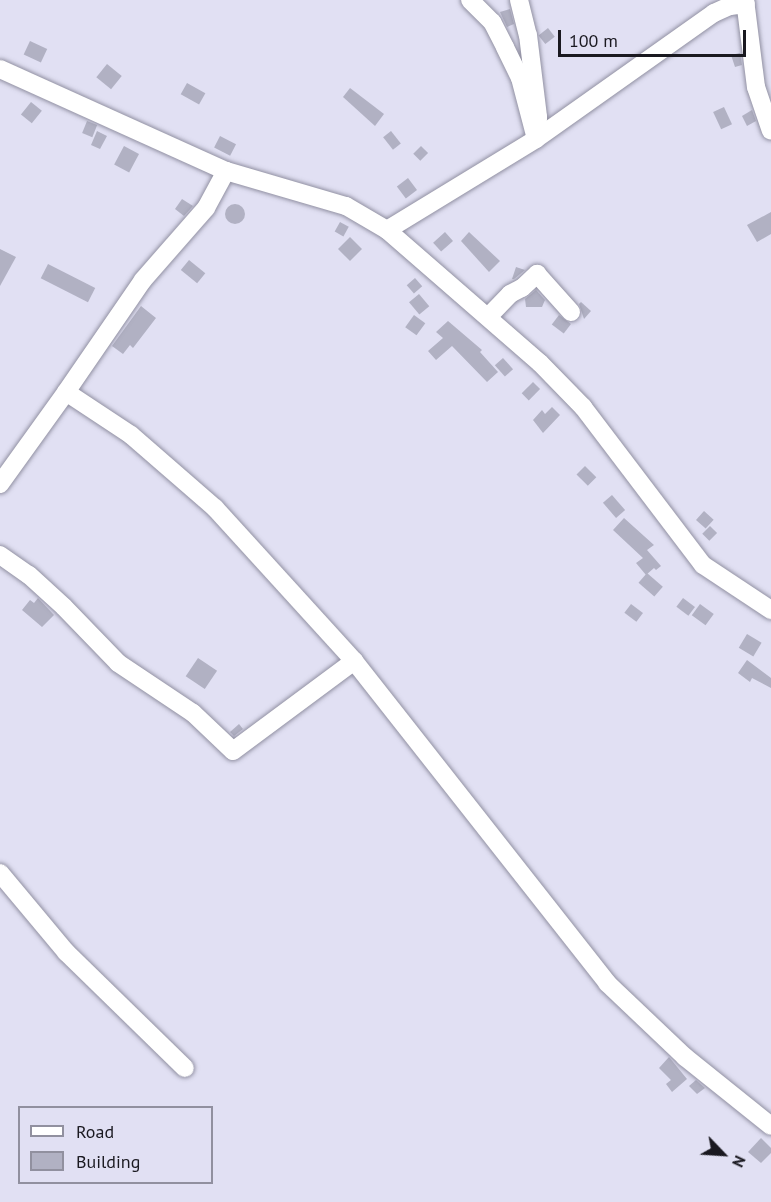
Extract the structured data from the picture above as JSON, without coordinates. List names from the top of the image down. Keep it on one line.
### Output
{"legend":["Road","Building"],"scale_bar":"100 m","north":"bottom right"}
